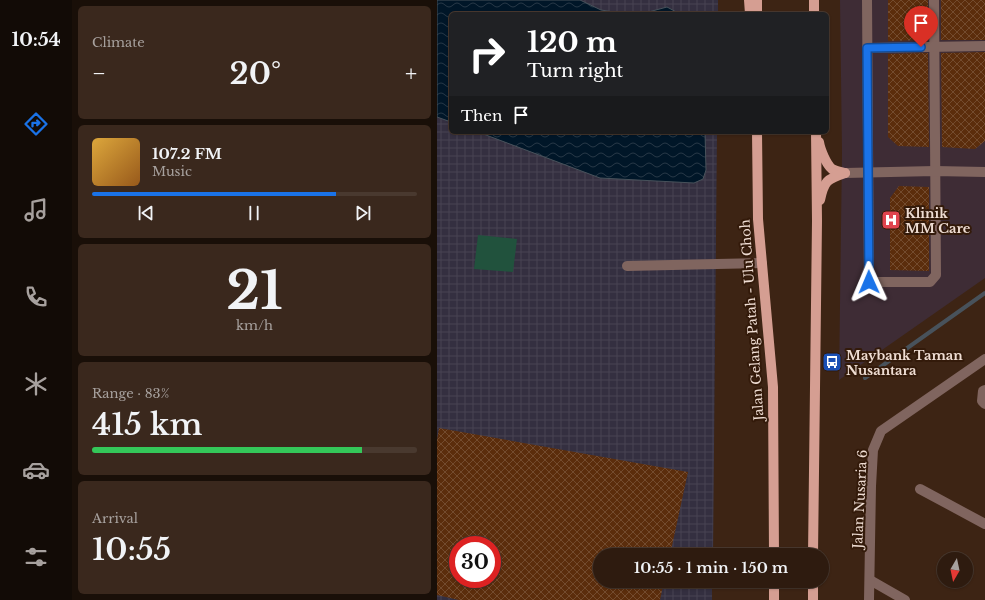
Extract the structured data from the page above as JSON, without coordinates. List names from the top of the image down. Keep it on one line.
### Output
{"streets":{"main road":["Jalan Gelang Patah - Ulu Choh"],"street":["Jalan Nusaria 6"]},"places":{"hospital":["Klinik MM Care"],"bus stop":["Maybank Taman Nusantara"]},"north":"bottom","page":{"tabs":"10:54","tile":["Climate",["21","km/h"],["Range · 83%","415 km"],["Arrival","10:55"]],"turn":["120 m","Turn right"],"heat":["−","20°","+"],"then":"Then","song":["107.2 FM","Music"],"limit":"30","trip":"10:55 · 1 min · 150 m"}}
